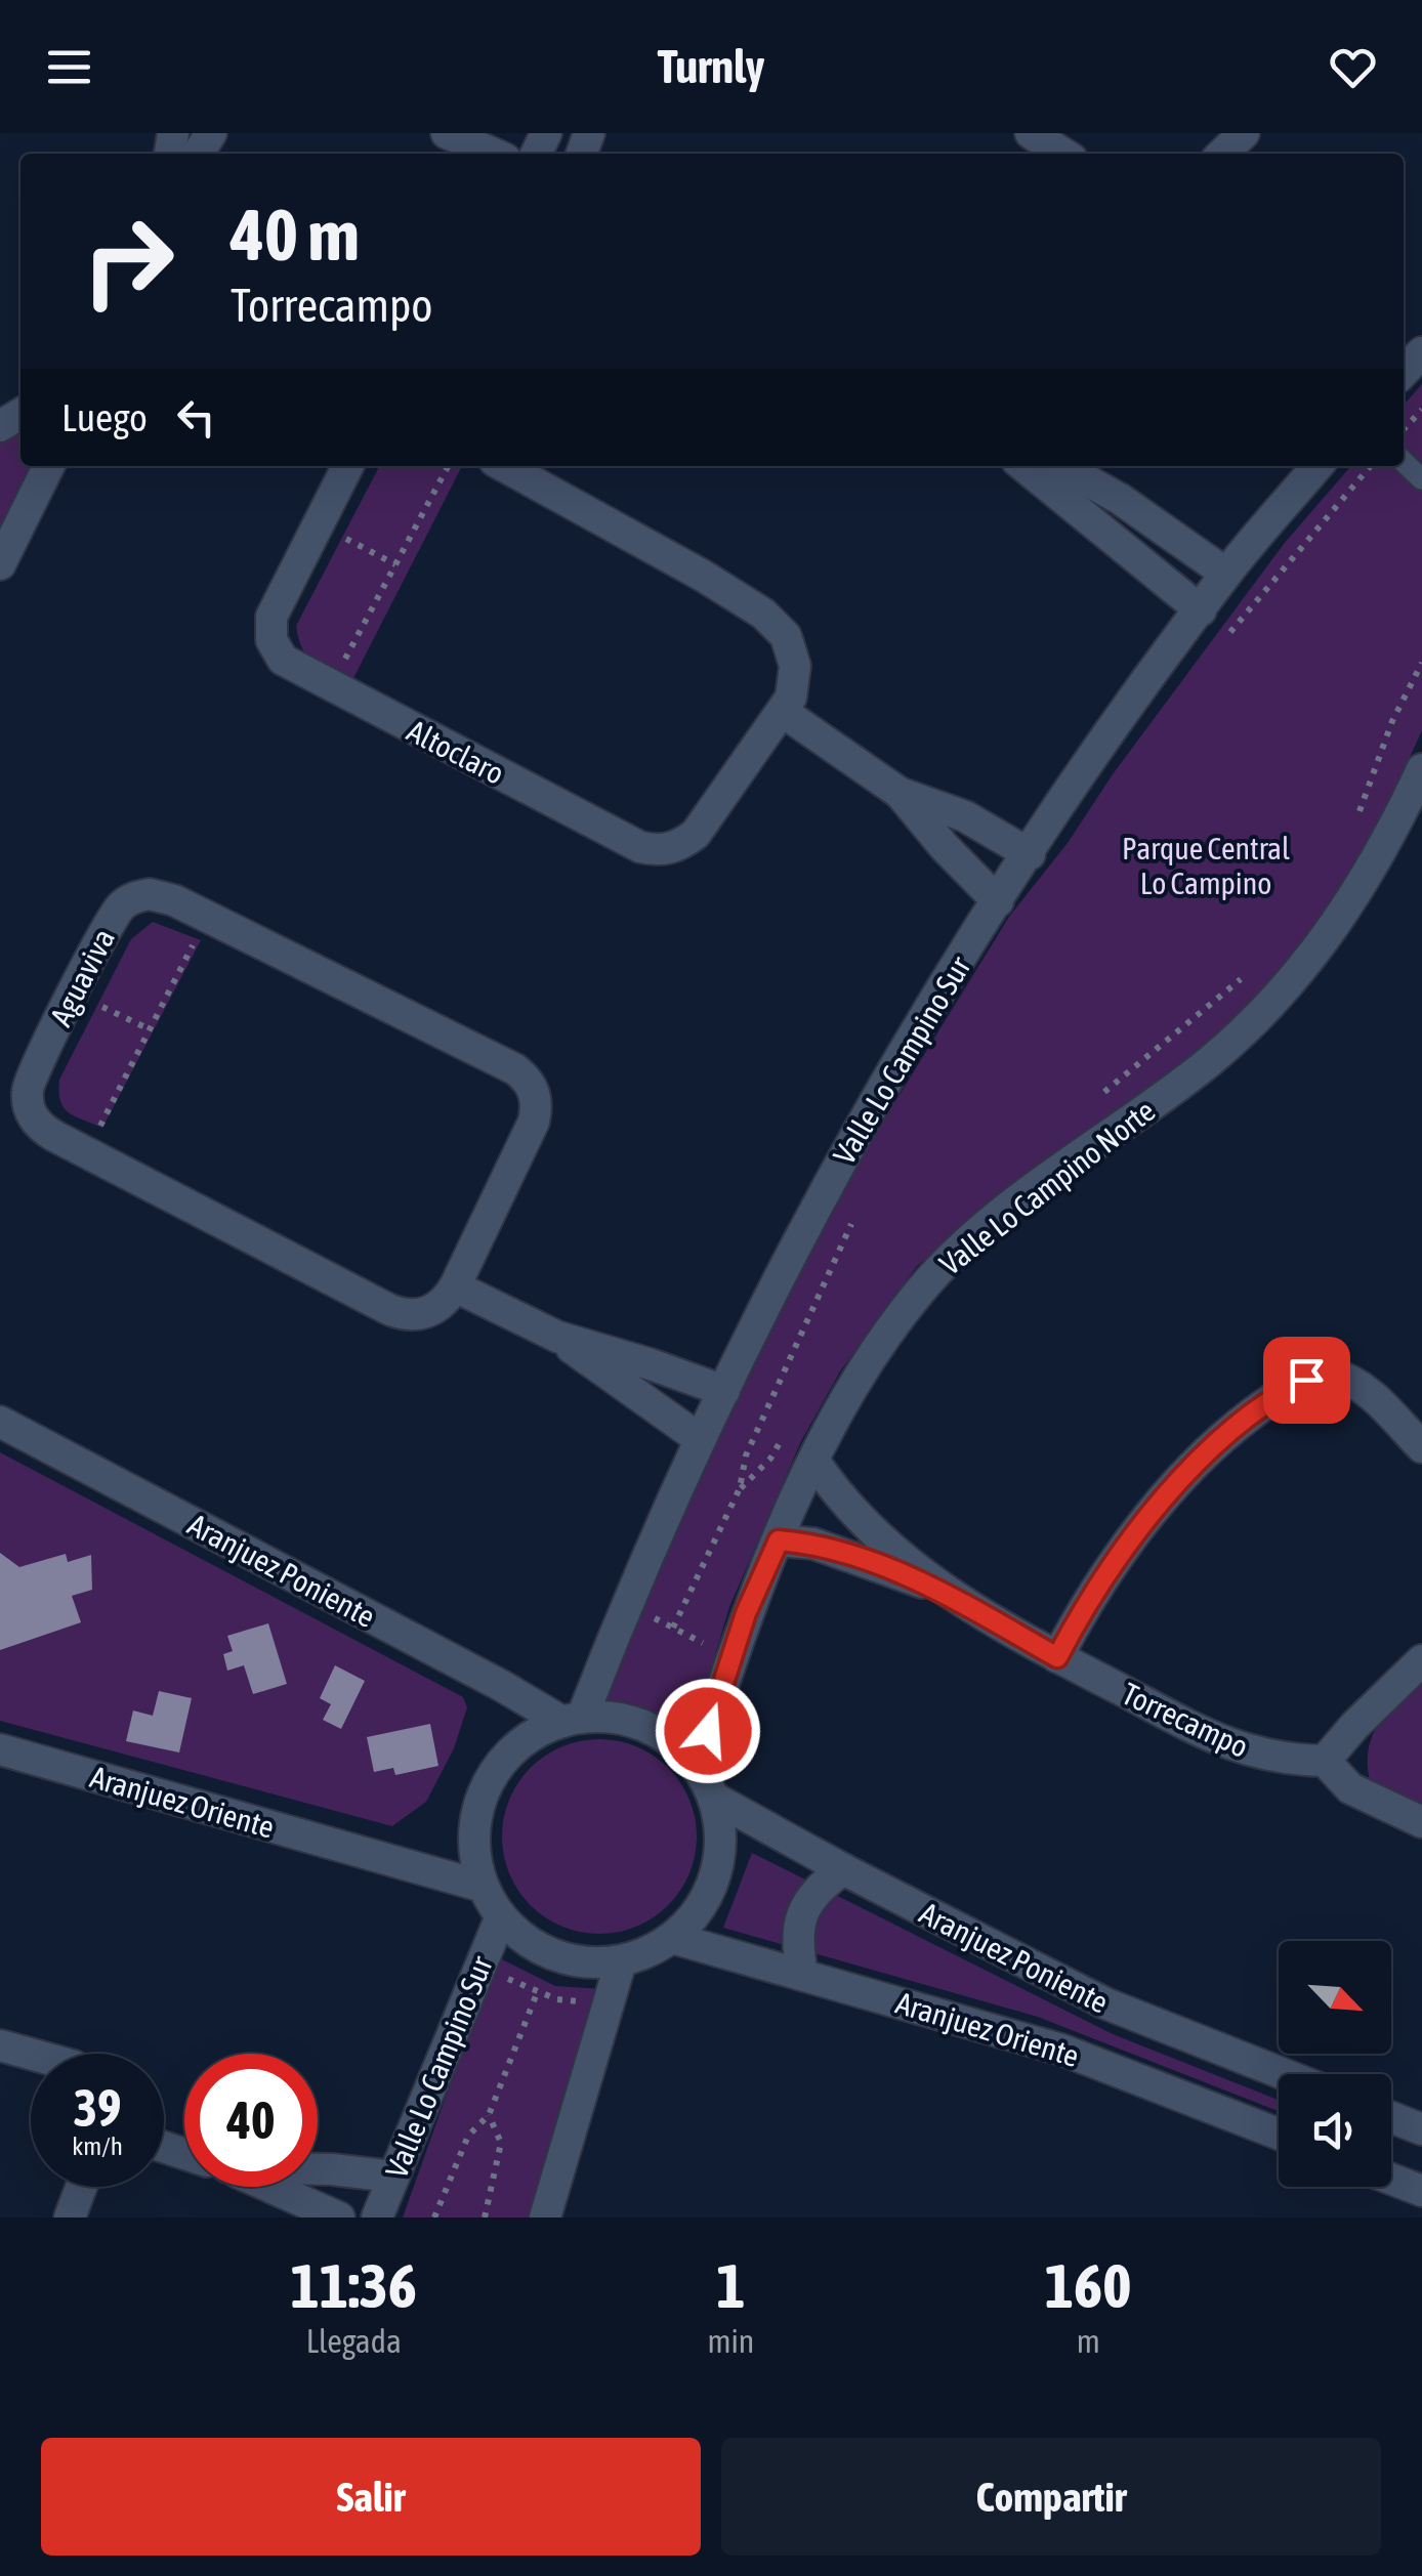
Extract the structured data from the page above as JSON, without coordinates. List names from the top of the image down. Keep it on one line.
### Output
{"streets":{"street":["Altoclaro","Aguaviva","Valle Lo Campino Sur","Valle Lo Campino Norte","Aranjuez Poniente","Torrecampo","Aranjuez Oriente"]},"crossings":[["Valle Lo Campino Sur","Valle Lo Campino Norte"],["Valle Lo Campino Sur","Aranjuez Poniente"],["Valle Lo Campino Sur","Aranjuez Oriente"],["Valle Lo Campino Norte","Aranjuez Poniente"],["Valle Lo Campino Norte","Torrecampo"],["Valle Lo Campino Norte","Aranjuez Oriente"],["Aranjuez Poniente","Aranjuez Oriente"]],"parks":["Parque Central Lo Campino"],"north":"bottom right","page":{"header":"Turnly","turn":["40 m","Torrecampo"],"then":"Luego","speed":"39 km/h","limit":"40","eta":["11:36","Llegada","1","min","160","m"],"buttons":["Salir","Compartir"]}}
